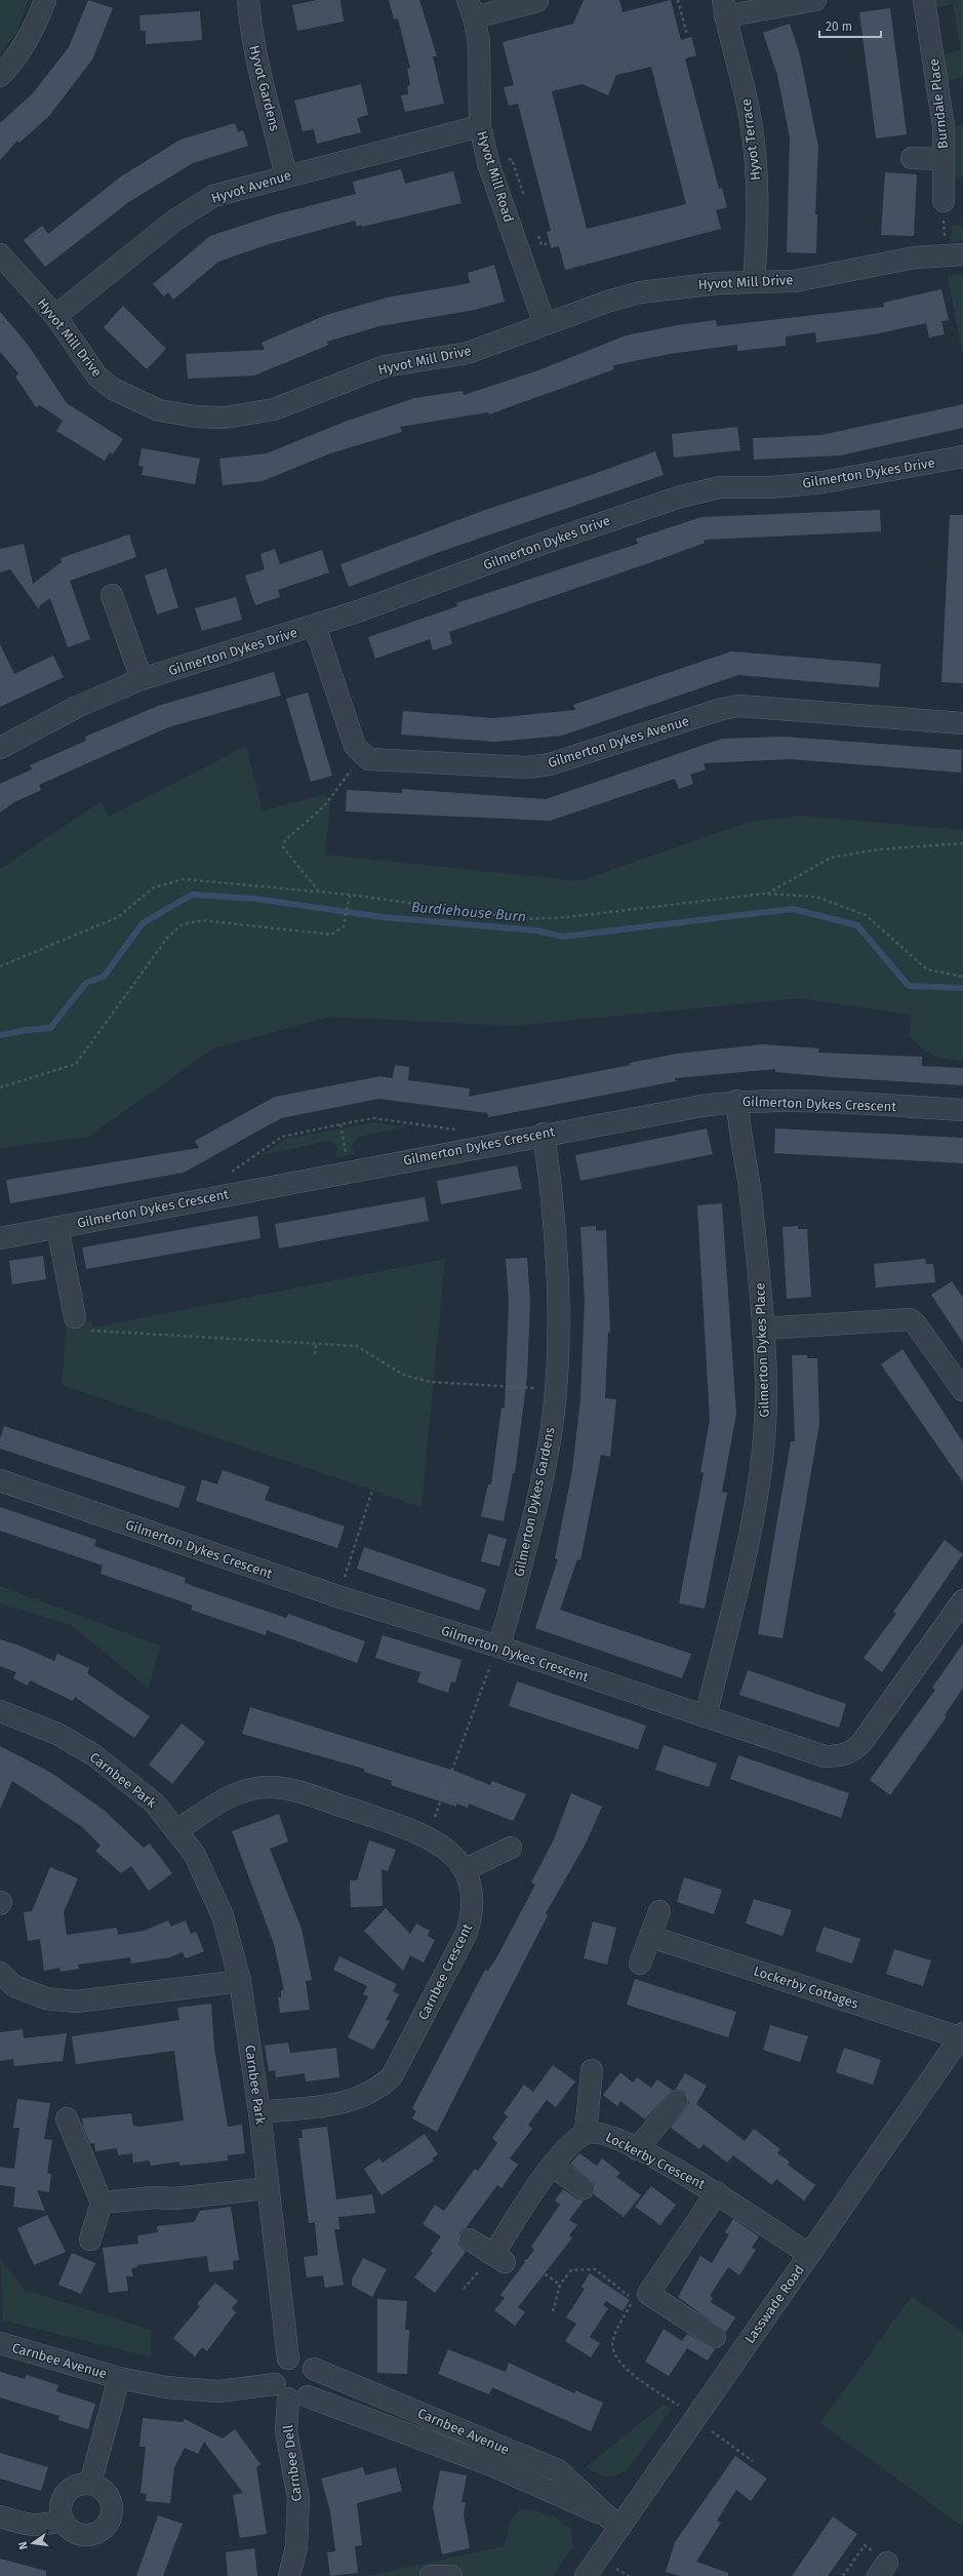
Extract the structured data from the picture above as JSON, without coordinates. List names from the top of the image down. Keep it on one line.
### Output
{"streets":{"street":["Hyvot Gardens","Burndale Place","Hyvot Terrace","Hyvot Mill Road","Hyvot Avenue","Hyvot Mill Drive","Gilmerton Dykes Drive","Gilmerton Dykes Avenue","Gilmerton Dykes Crescent","Gilmerton Dykes Place","Gilmerton Dykes Gardens","Carnbee Park","Carnbee Crescent","Lockerby Cottages","Lockerby Crescent","Lasswade Road","Carnbee Avenue","Carnbee Dell"]},"crossings":[["Hyvot Gardens","Hyvot Avenue"],["Hyvot Terrace","Hyvot Mill Drive"],["Hyvot Mill Road","Hyvot Avenue"],["Hyvot Mill Road","Hyvot Mill Drive"],["Hyvot Avenue","Hyvot Mill Drive"],["Gilmerton Dykes Crescent","Gilmerton Dykes Place"],["Gilmerton Dykes Crescent","Gilmerton Dykes Gardens"],["Carnbee Park","Carnbee Crescent"],["Carnbee Park","Carnbee Avenue"],["Carnbee Park","Carnbee Dell"],["Lockerby Cottages","Lasswade Road"],["Lockerby Crescent","Lasswade Road"],["Lasswade Road","Carnbee Avenue"],["Carnbee Avenue","Carnbee Dell"]],"water":["Burdiehouse Burn"],"scale_bar":"20 m","north":"left"}
